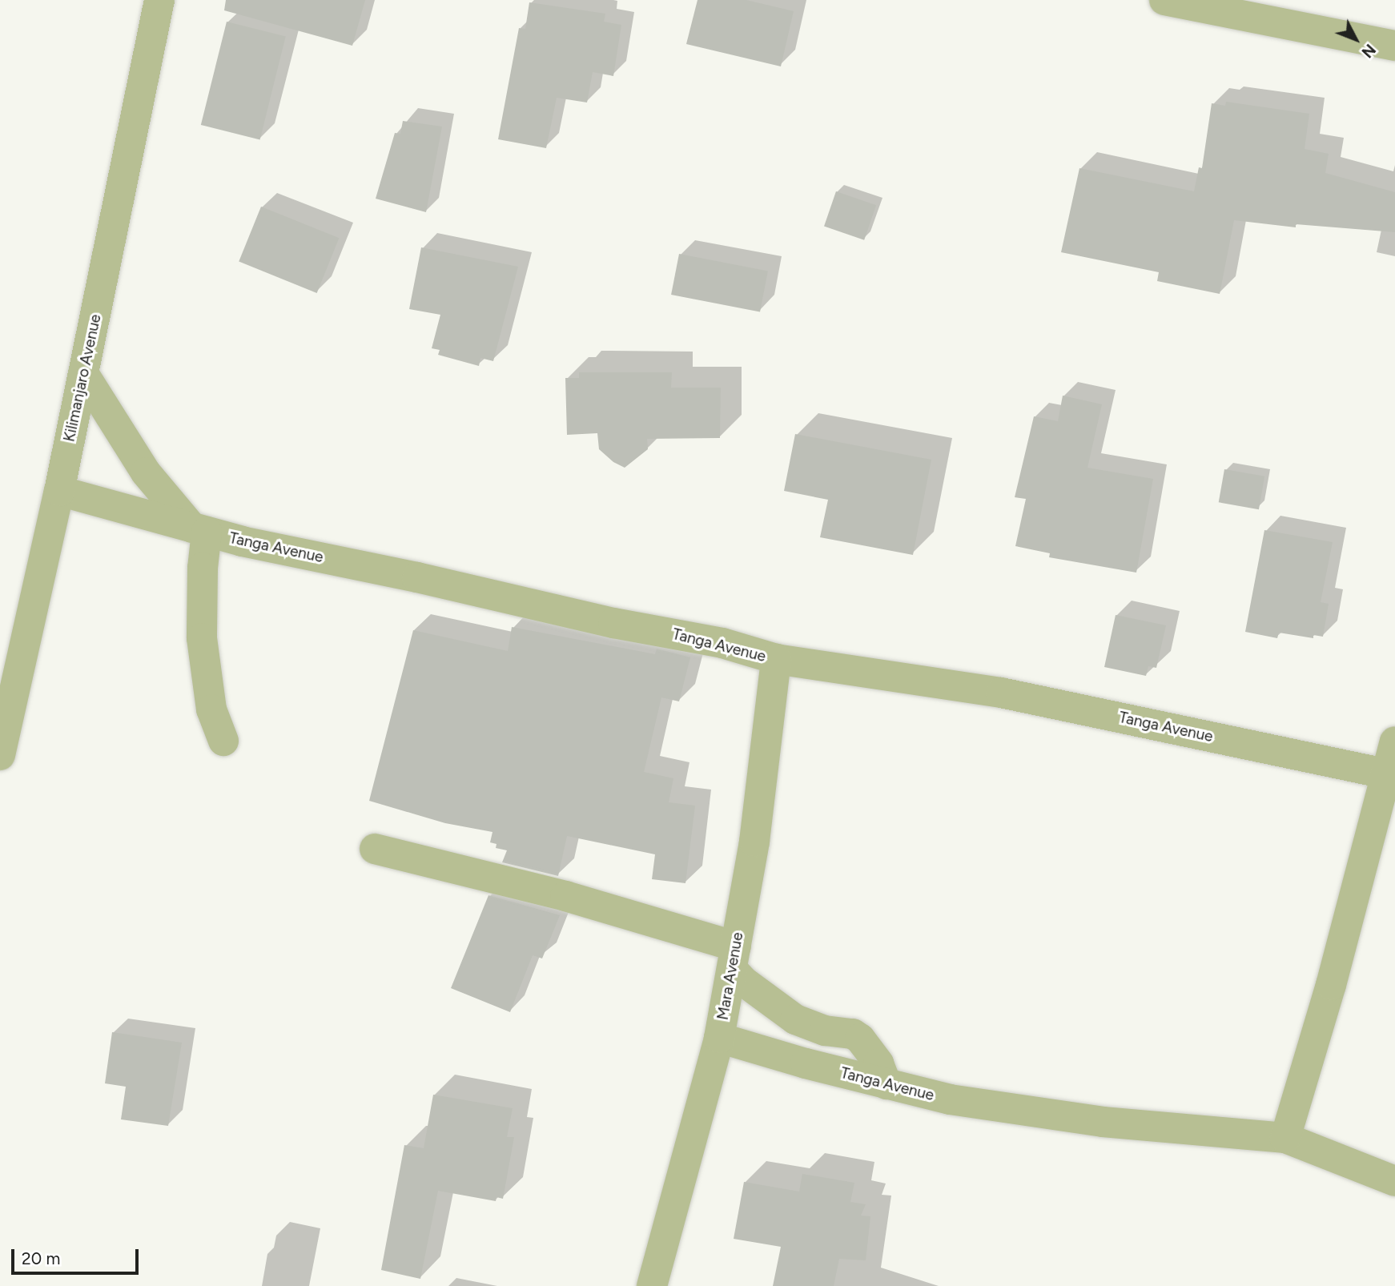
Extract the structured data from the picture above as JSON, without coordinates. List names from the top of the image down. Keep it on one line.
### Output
{"streets":{"street":["Kilimanjaro Avenue","Tanga Avenue","Mara Avenue"]},"crossings":[["Kilimanjaro Avenue","Tanga Avenue"],["Tanga Avenue","Mara Avenue"]],"scale_bar":"20 m","north":"bottom right"}
